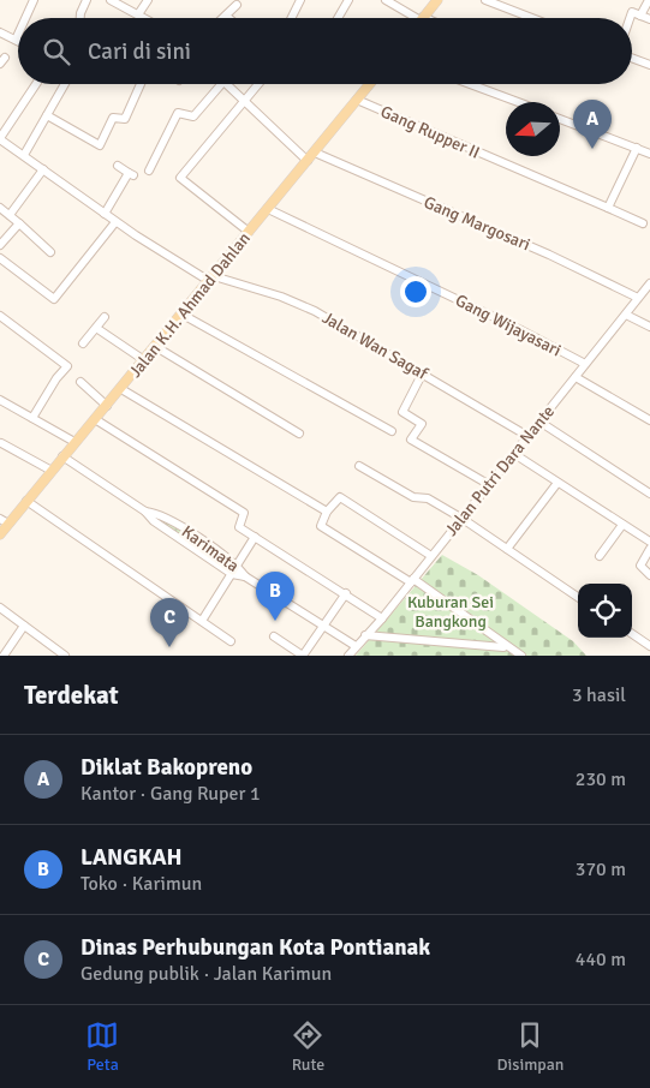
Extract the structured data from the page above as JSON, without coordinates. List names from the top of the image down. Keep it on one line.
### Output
{"streets":{"main road":["Jalan K.H. Ahmad Dahlan"],"street":["Gang Rupper II","Gang Margosari","Gang Wijayasari","Jalan Wan Sagaf","Jalan Putri Dara Nante","Karimata"]},"crossings":[["Gang Rupper II","Jalan K.H. Ahmad Dahlan"],["Gang Margosari","Jalan K.H. Ahmad Dahlan"],["Gang Margosari","Jalan Putri Dara Nante"],["Jalan K.H. Ahmad Dahlan","Gang Wijayasari"],["Jalan K.H. Ahmad Dahlan","Jalan Wan Sagaf"],["Jalan K.H. Ahmad Dahlan","Karimata"],["Gang Wijayasari","Jalan Putri Dara Nante"],["Jalan Wan Sagaf","Jalan Putri Dara Nante"],["Jalan Putri Dara Nante","Karimata"]],"parks":["Kuburan Sei Bangkong"],"north":"left","page":{"search":"Cari di sini","pins":["A","B","C"],"heading":["Terdekat","3 hasil"],"list":[{"mark":"A","name":"Diklat Bakopreno","note":"Kantor · Gang Ruper 1","value":"230 m"},{"mark":"B","name":"LANGKAH","note":"Toko · Karimun","value":"370 m"},{"mark":"C","name":"Dinas Perhubungan Kota Pontianak","note":"Gedung publik · Jalan Karimun","value":"440 m"}],"nav":["Peta","Rute","Disimpan"]}}
